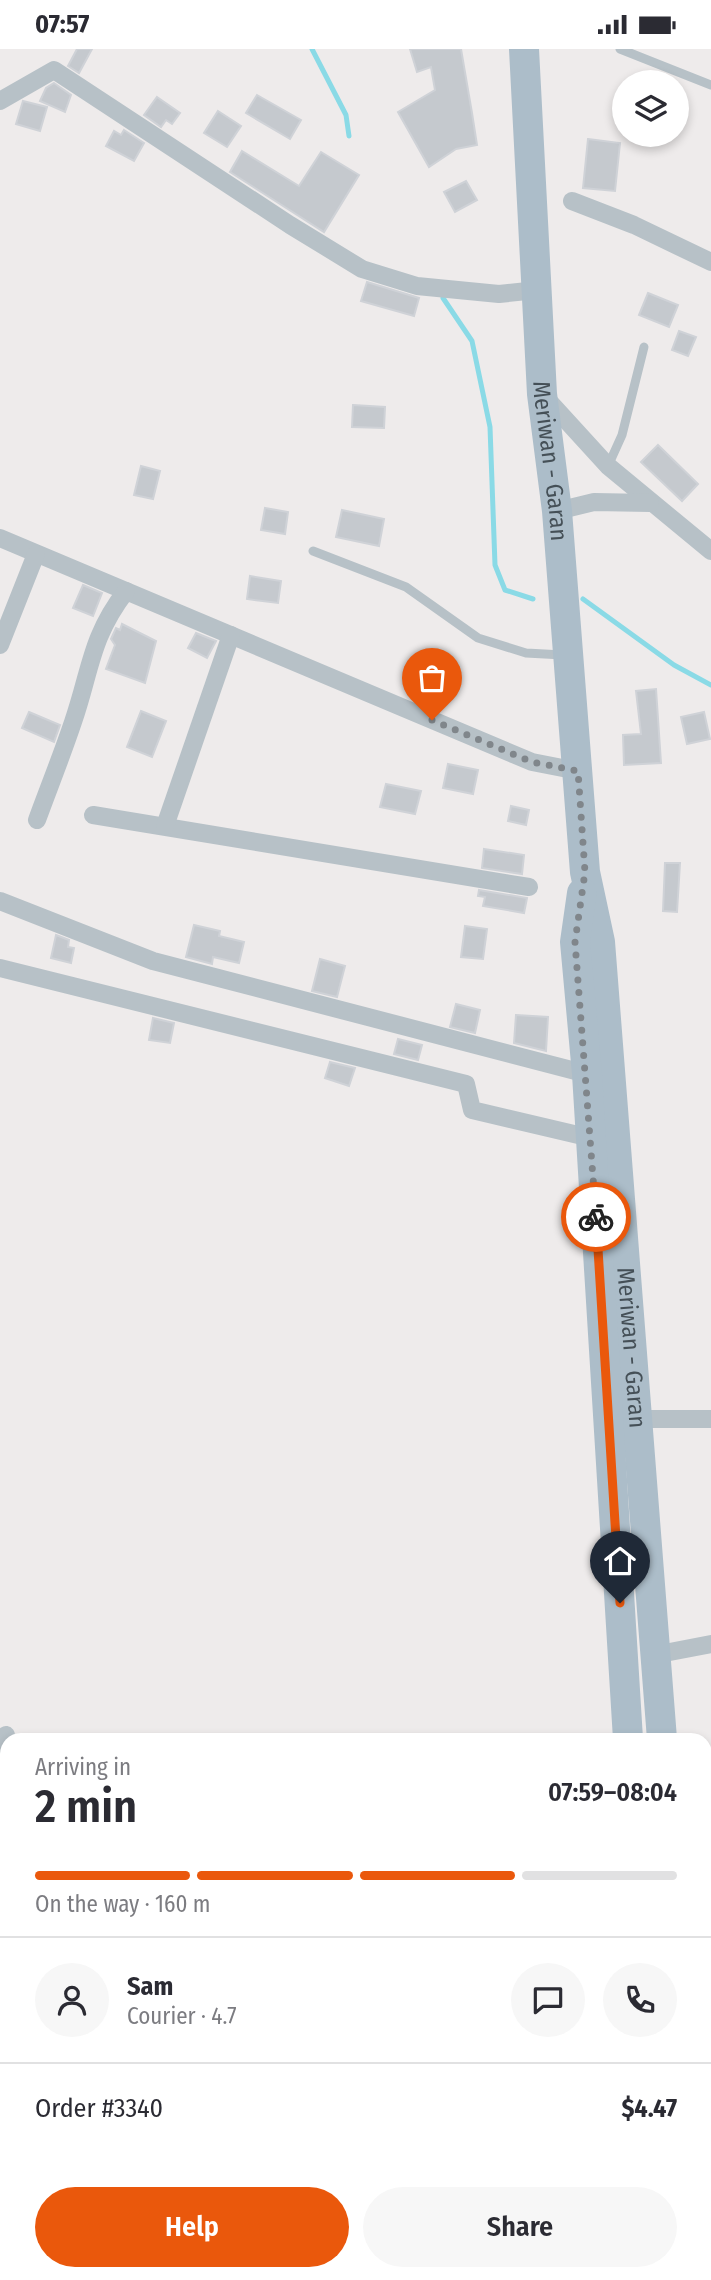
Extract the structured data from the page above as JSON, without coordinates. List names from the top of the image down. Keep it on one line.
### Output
{"streets":{"main road":["Meriwan - Garan"]},"page":{"status":"07:57","heading":["2 min","Arriving in","07:59–08:04"],"panel":["Sam","Courier · 4.7","Order #3340","$4.47"],"bar":"On the way · 160 m","buttons":["Help","Share"]}}
